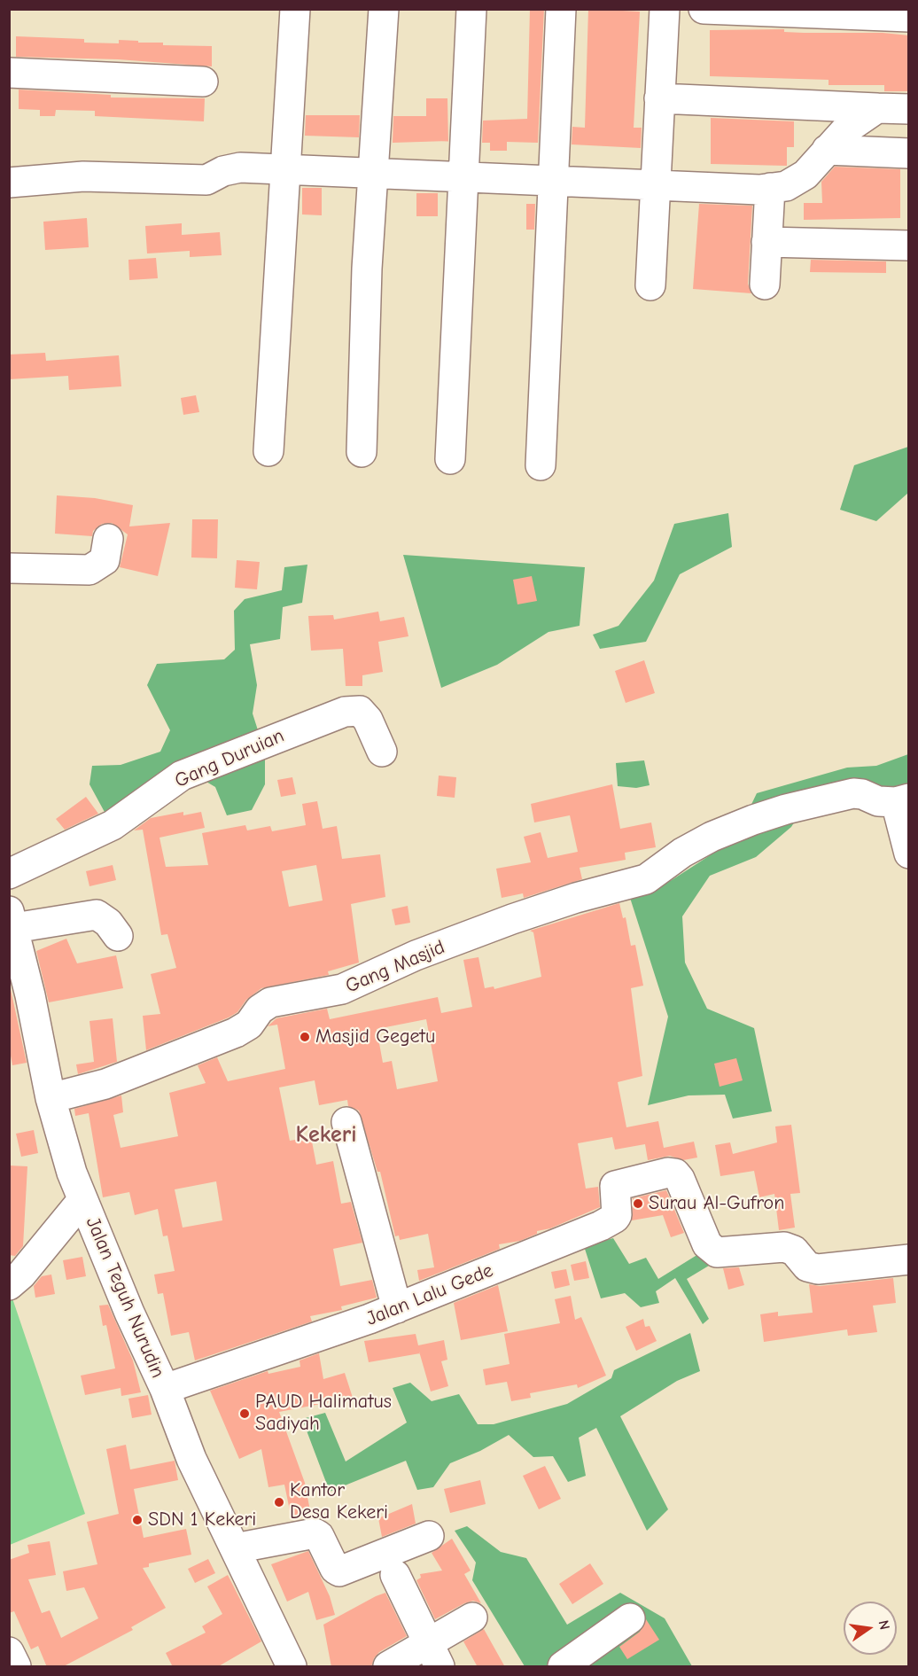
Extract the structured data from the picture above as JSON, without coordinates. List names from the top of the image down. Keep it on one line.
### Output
{"streets":{"street":["Gang Duruian","Gang Masjid","Jalan Lalu Gede","Jalan Teguh Nurudin"]},"crossings":[["Gang Masjid","Jalan Teguh Nurudin"],["Jalan Lalu Gede","Jalan Teguh Nurudin"]],"districts":["Kekeri"],"places":["Masjid Gegetu","Surau Al-Gufron","PAUD Halimatus Sadiyah","Kantor Desa Kekeri","SDN 1 Kekeri"],"north":"right"}
